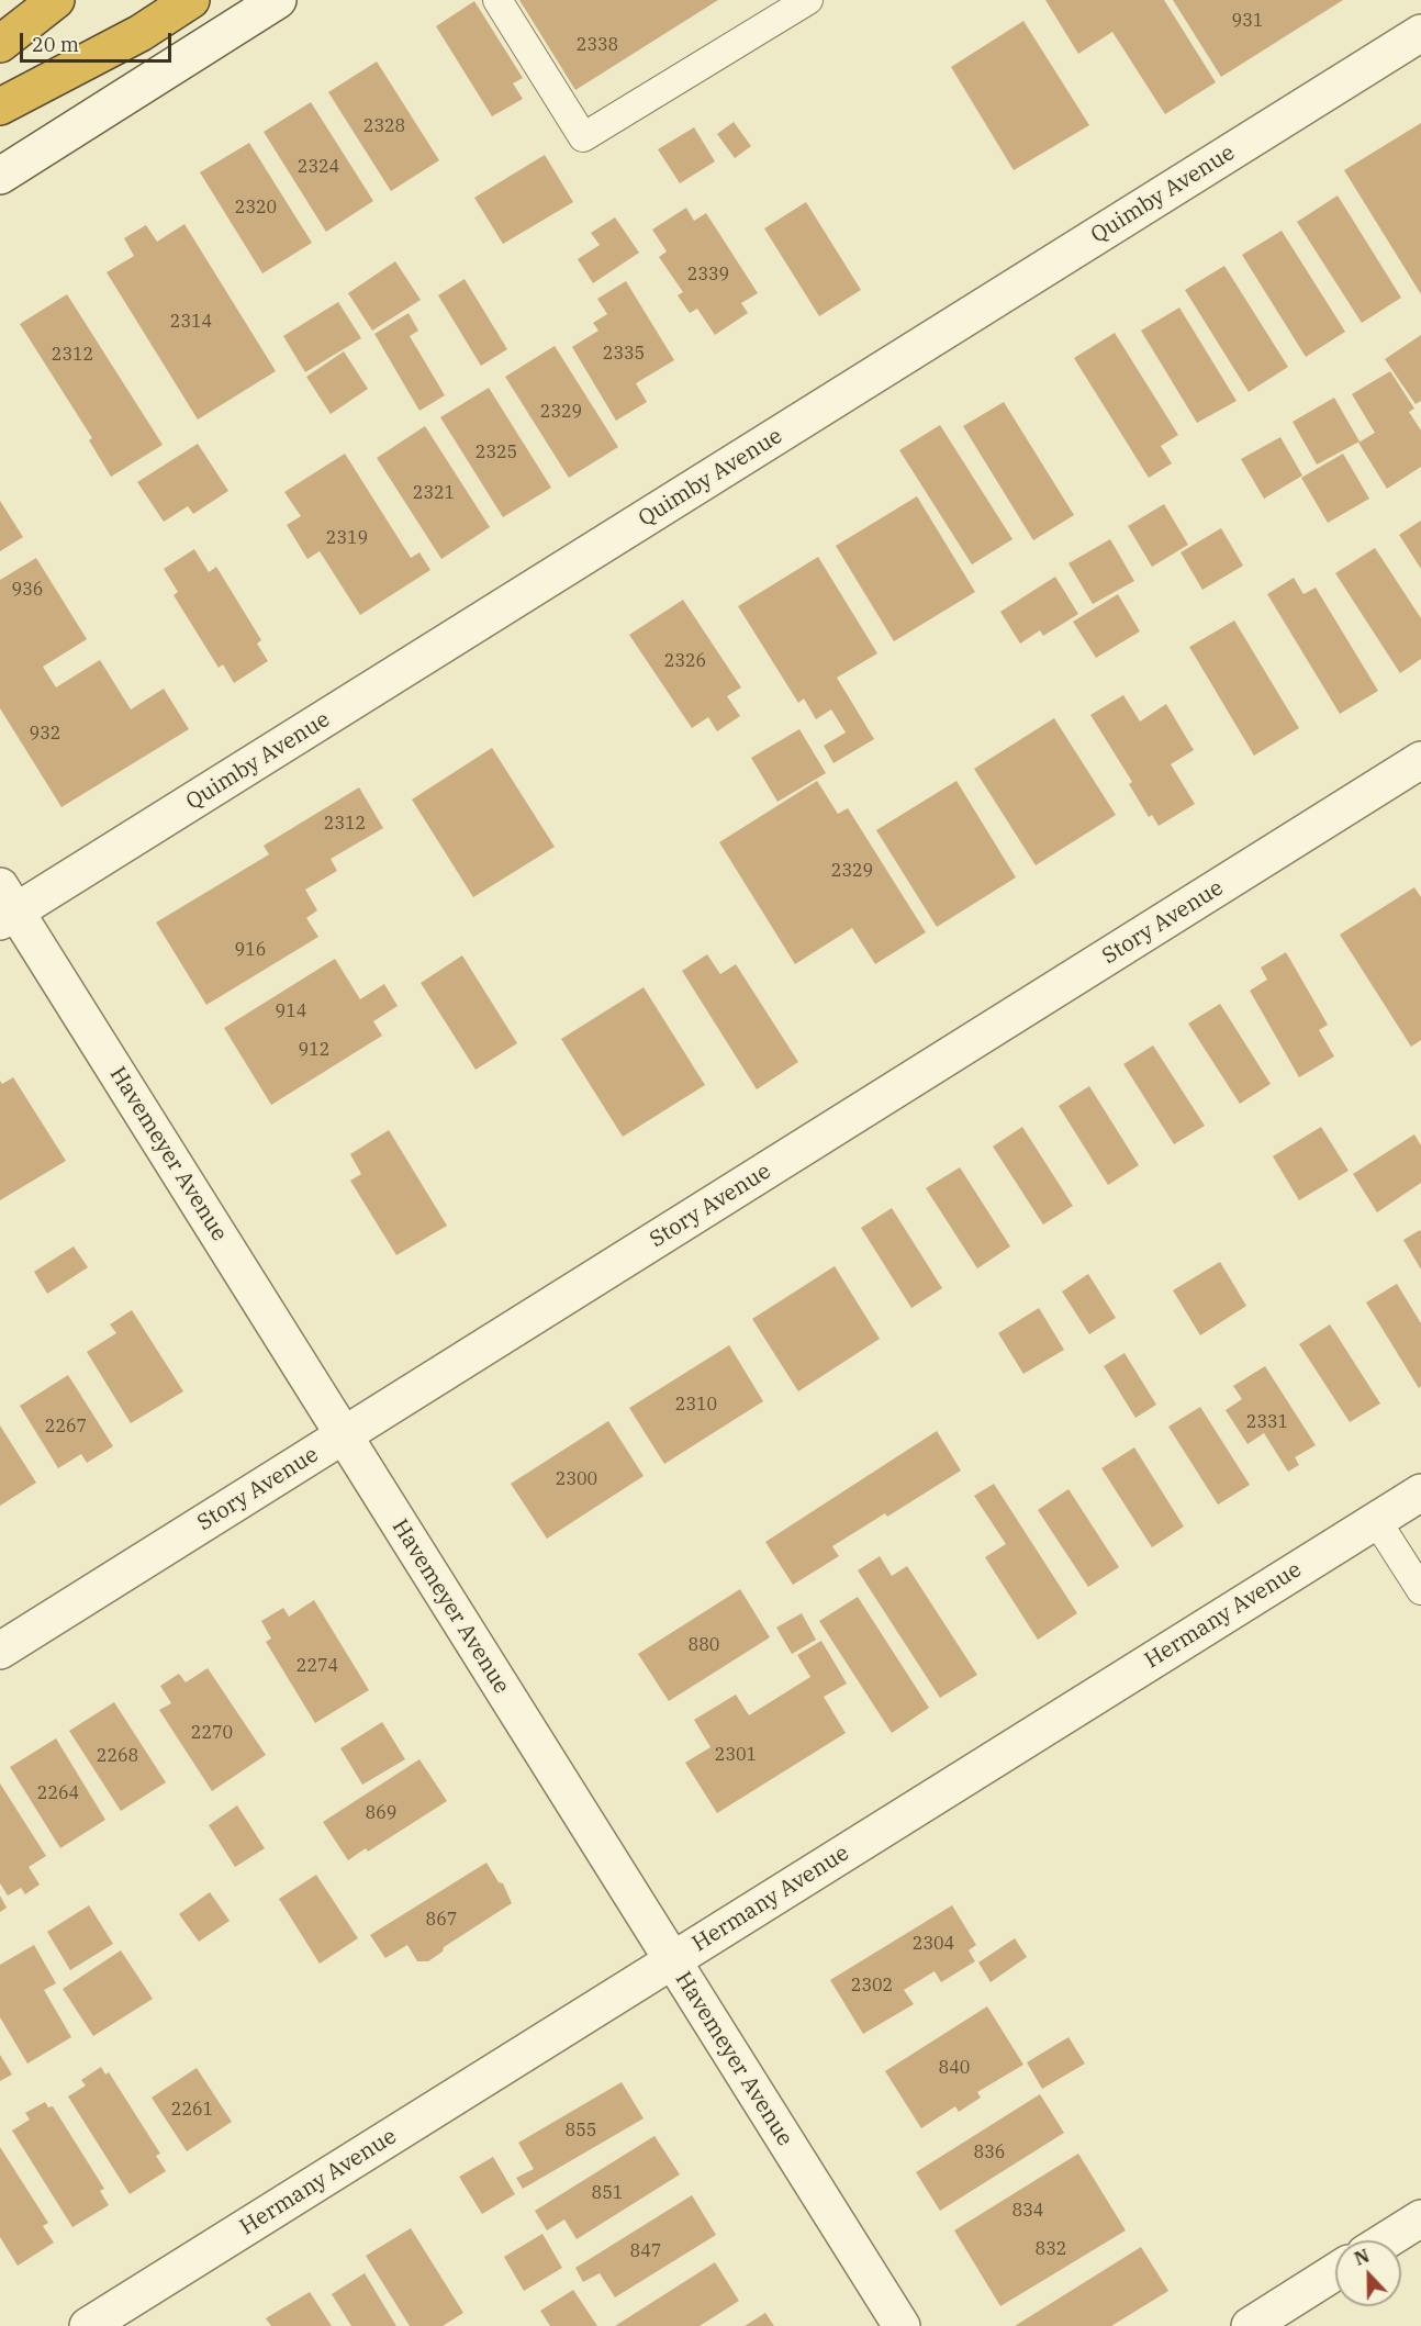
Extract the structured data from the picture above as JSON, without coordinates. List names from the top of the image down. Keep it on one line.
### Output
{"streets":{"street":["Quimby Avenue","Story Avenue","Havemeyer Avenue","Hermany Avenue"]},"crossings":[["Quimby Avenue","Havemeyer Avenue"],["Story Avenue","Havemeyer Avenue"],["Havemeyer Avenue","Hermany Avenue"]],"house_numbers":["931","2338","2328","2324","2320","2339","2314","2335","2312","2329","2325","2321","2319","936","2326","932","2312","2329","916","914","912","2310","2331","2267","2300","880","2274","2270","2301","2268","2264","869","867","2304","2302","840","2261","855","836","851","834","832","847"],"scale_bar":"20 m","north":"top"}
